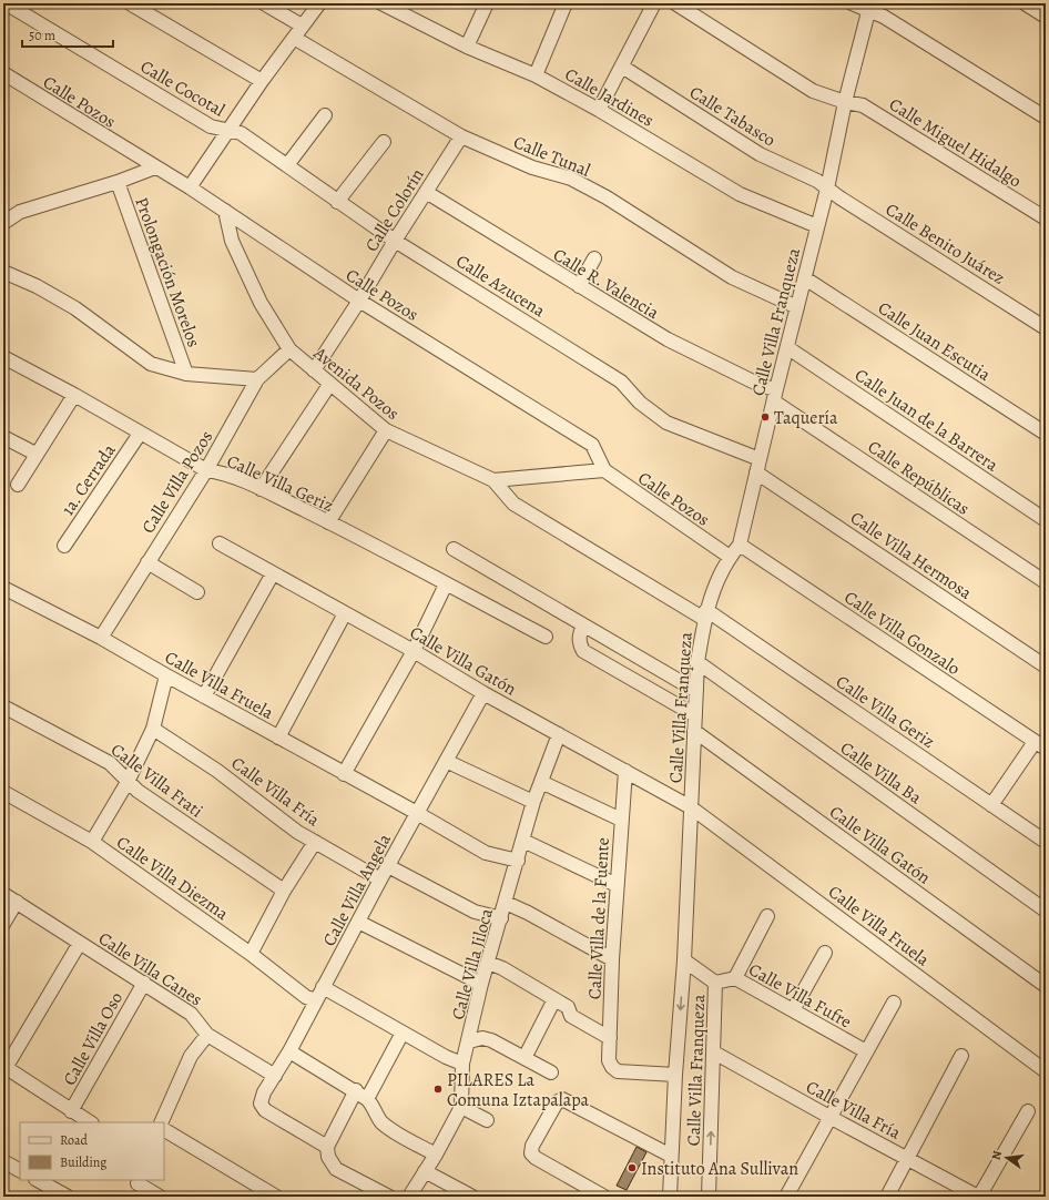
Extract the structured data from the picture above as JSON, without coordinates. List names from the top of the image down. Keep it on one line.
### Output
{"streets":{"street":["Calle Cocotal","Calle Jardines","Calle Pozos","Calle Tabasco","Calle Miguel Hidalgo","Calle Tunal","Calle Colorín","Calle Benito Juárez","Prolongación Morelos","Calle R. Valencia","Calle Azucena","Calle Villa Franqueza","Calle Juan Escutia","Avenida Pozos","Calle Juan de la Barrera","Calle Repúblicas","1a. Cerrada","Calle Villa Pozos","Calle Villa Geriz","Calle Villa Hermosa","Calle Villa Gonzalo","Calle Villa Gatón","Calle Villa Fruela","Calle Villa Ba","Calle Villa Frati","Calle Villa Fría","Calle Villa Diezma","Calle Villa Angela","Calle Villa de la Fuente","Calle Villa Jiloca","Calle Villa Canes","Calle Villa Fufre","Calle Villa Oso"]},"crossings":[["Calle Cocotal","Calle Azucena"],["Calle Jardines","Calle Villa Franqueza"],["Calle Pozos","Calle Colorín"],["Calle Pozos","Calle Villa Franqueza"],["Calle Pozos","Avenida Pozos"],["Calle Tabasco","Calle Benito Juárez"],["Calle Tabasco","Calle Villa Franqueza"],["Calle Miguel Hidalgo","Calle Villa Franqueza"],["Calle Tunal","Calle Colorín"],["Calle Tunal","Calle Villa Franqueza"],["Calle Colorín","Calle R. Valencia"],["Calle Colorín","Calle Azucena"],["Calle Colorín","Avenida Pozos"],["Calle Benito Juárez","Calle Villa Franqueza"],["Calle R. Valencia","Calle Villa Franqueza"],["Calle R. Valencia","Calle Repúblicas"],["Calle Azucena","Calle Villa Franqueza"],["Calle Villa Franqueza","Calle Juan Escutia"],["Calle Villa Franqueza","Calle Juan de la Barrera"],["Calle Villa Franqueza","Calle Repúblicas"],["Calle Villa Franqueza","Calle Villa Geriz"],["Calle Villa Franqueza","Calle Villa Hermosa"],["Calle Villa Franqueza","Calle Villa Gonzalo"],["Calle Villa Franqueza","Calle Villa Gatón"],["Calle Villa Franqueza","Calle Villa Fruela"],["Calle Villa Franqueza","Calle Villa Ba"],["Calle Villa Franqueza","Calle Villa Fría"],["Calle Villa Franqueza","Calle Villa de la Fuente"],["Calle Villa Franqueza","Calle Villa Fufre"],["Avenida Pozos","Calle Villa Pozos"],["1a. Cerrada","Calle Villa Geriz"],["Calle Villa Pozos","Calle Villa Geriz"],["Calle Villa Pozos","Calle Villa Fruela"],["Calle Villa Gatón","Calle Villa Fruela"],["Calle Villa Gatón","Calle Villa Angela"],["Calle Villa Gatón","Calle Villa de la Fuente"],["Calle Villa Gatón","Calle Villa Jiloca"],["Calle Villa Fruela","Calle Villa Angela"],["Calle Villa Fruela","Calle Villa Jiloca"],["Calle Villa Fría","Calle Villa Angela"],["Calle Villa Diezma","Calle Villa Angela"],["Calle Villa Angela","Calle Villa Canes"],["Calle Villa Canes","Calle Villa Oso"]],"places":["Taquería","PILARES La Comuna Iztapalapa","Instituto Ana Sullivan"],"legend":["Road","Building"],"scale_bar":"50 m","north":"left"}
